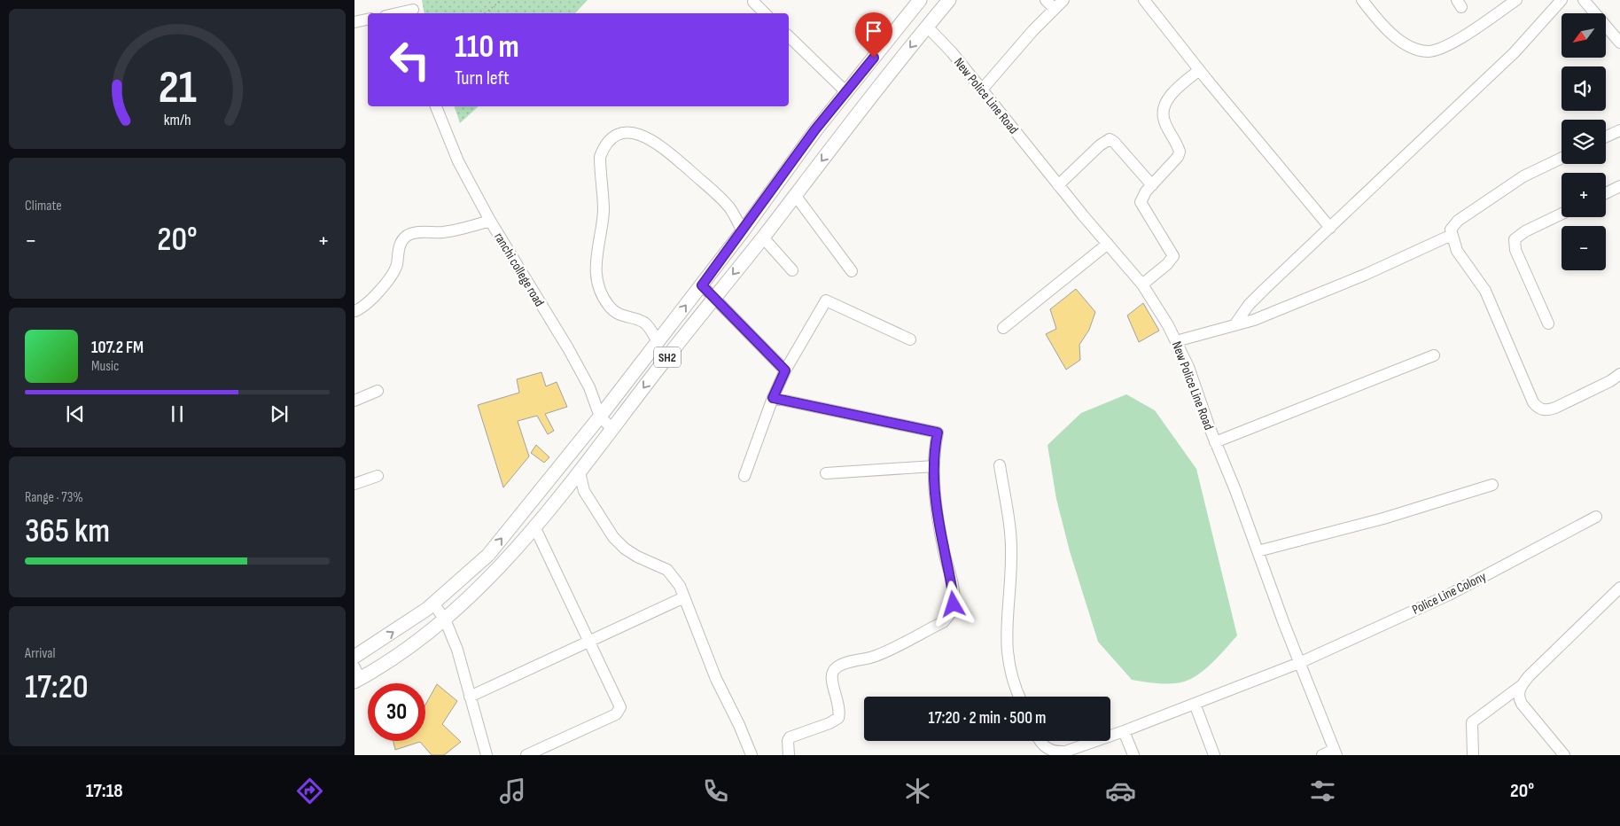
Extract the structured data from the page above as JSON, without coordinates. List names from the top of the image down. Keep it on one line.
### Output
{"streets":{"main road":["SH2"],"street":["New Police Line Road","ranchi college road","Police Line Colony"]},"crossings":[["New Police Line Road","SH2"],["New Police Line Road","Police Line Colony"],["ranchi college road","SH2"]],"north":"bottom left","page":{"map_buttons":["+","−"],"turn":["110 m","Turn left"],"tile":["Climate",["Range · 73%","365 km"],["Arrival","17:20"]],"heat":["−","20°","+"],"song":["107.2 FM","Music"],"limit":"30","trip":"17:20 · 2 min · 500 m","tabs":["17:18","20°"],"gauge":["21","km/h"]}}
